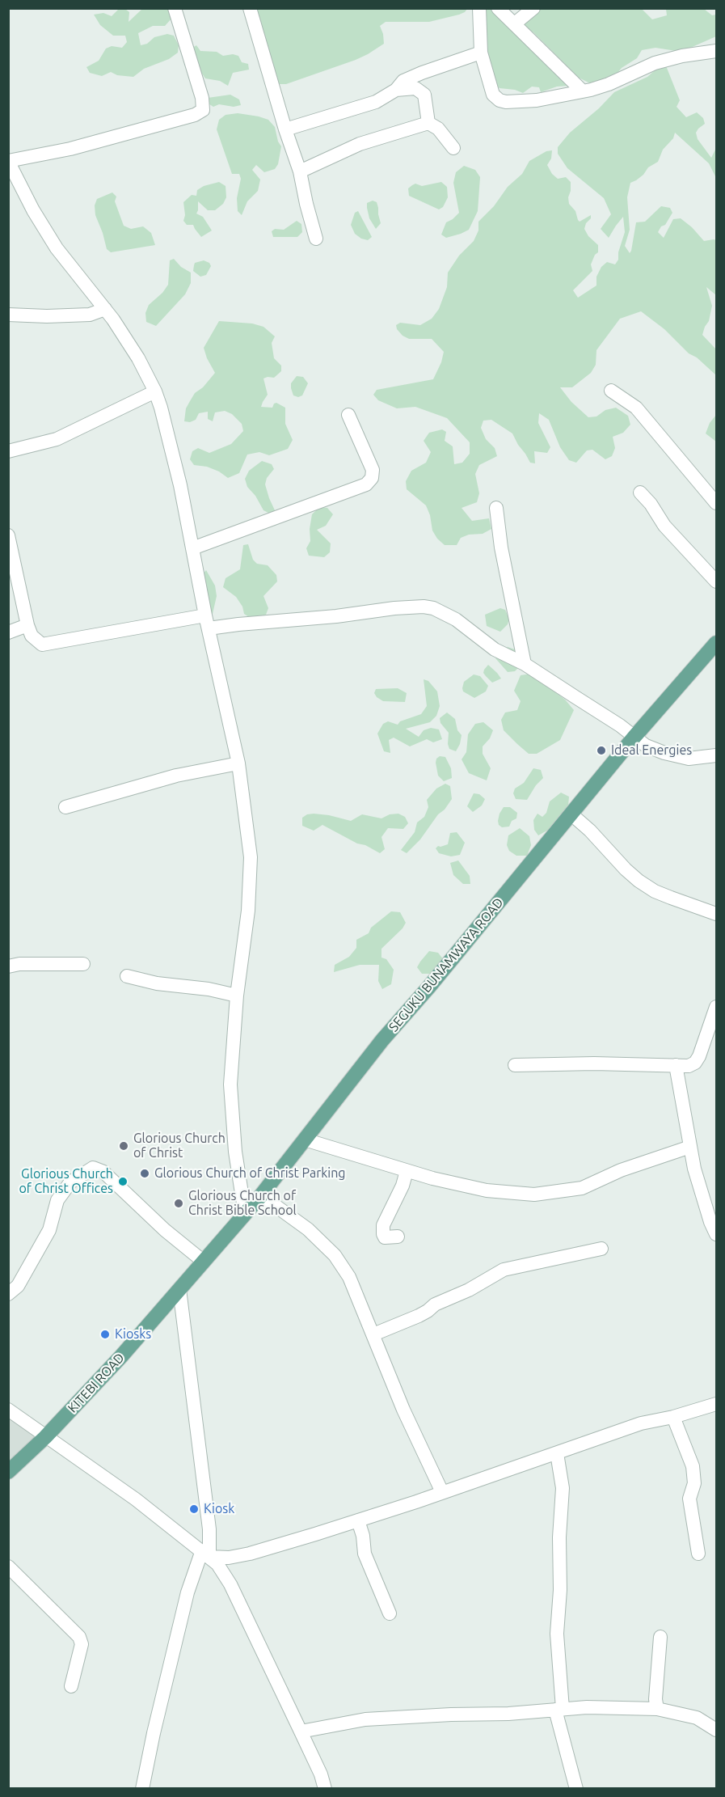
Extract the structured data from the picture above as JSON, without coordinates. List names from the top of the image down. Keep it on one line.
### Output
{"streets":{"main road":["SEGUKU BUNAMWAYA ROAD","KITEBI ROAD"]},"crossings":[["SEGUKU BUNAMWAYA ROAD","KITEBI ROAD"]],"places":["Ideal Energies","Glorious Church of Christ","Glorious Church of Christ Parking","Glorious Church of Christ Offices","Glorious Church of Christ Bible School","Kiosks","Kiosk"]}
